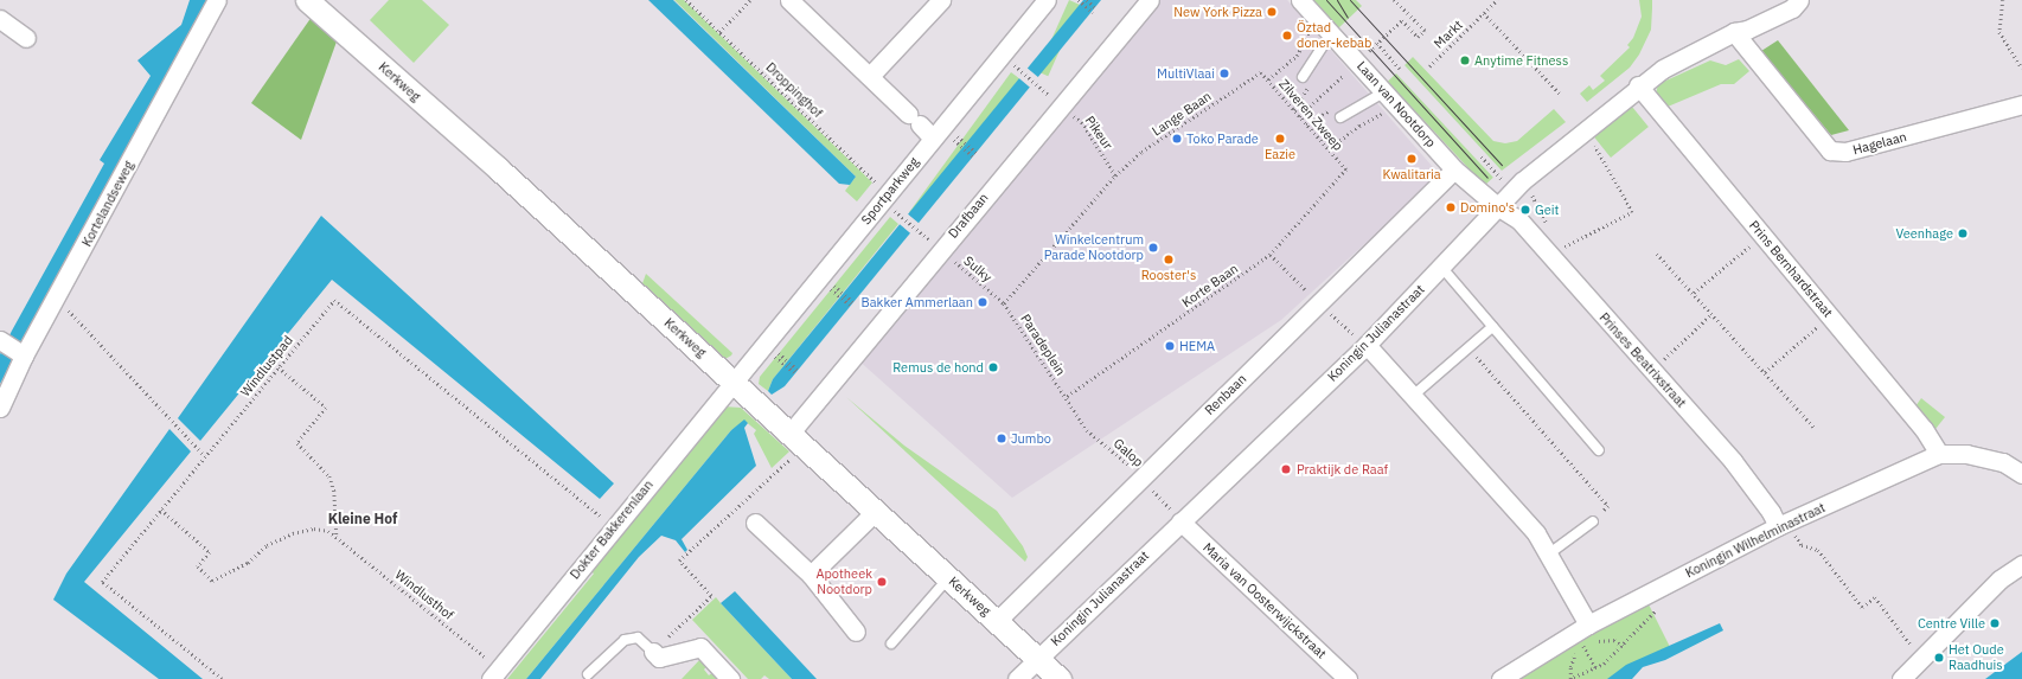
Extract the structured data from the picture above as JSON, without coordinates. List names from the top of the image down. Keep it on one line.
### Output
{"streets":{"street":["Kerkweg","Laan van Nootdorp","Hagelaan","Sportparkweg","Kortelandseweg","Drafbaan","Prins Bernhardstraat","Koningin Julianastraat","Prinses Beatrixstraat","Renbaan","Dokter Bakkerenlaan","Koningin Wilhelminastraat","Maria van Oosterwijckstraat"],"path":["Markt","Droppinghof","Lange Baan","Zilveren Zweep","Pikeur","Sulky","Korte Baan","Paradeplein","Windlustpad","Galop","Windlusthof"]},"crossings":[["Kerkweg","Sportparkweg"],["Kerkweg","Drafbaan"],["Kerkweg","Koningin Julianastraat"],["Kerkweg","Renbaan"],["Kerkweg","Dokter Bakkerenlaan"],["Droppinghof","Sportparkweg"],["Laan van Nootdorp","Koningin Julianastraat"],["Laan van Nootdorp","Prinses Beatrixstraat"],["Laan van Nootdorp","Renbaan"],["Lange Baan","Zilveren Zweep"],["Lange Baan","Pikeur"],["Lange Baan","Sulky"],["Lange Baan","Paradeplein"],["Zilveren Zweep","Korte Baan"],["Pikeur","Drafbaan"],["Hagelaan","Koningin Julianastraat"],["Sportparkweg","Dokter Bakkerenlaan"],["Drafbaan","Sulky"],["Sulky","Paradeplein"],["Prins Bernhardstraat","Koningin Julianastraat"],["Prins Bernhardstraat","Koningin Wilhelminastraat"],["Korte Baan","Paradeplein"],["Korte Baan","Galop"],["Koningin Julianastraat","Prinses Beatrixstraat"],["Koningin Julianastraat","Galop"],["Koningin Julianastraat","Maria van Oosterwijckstraat"],["Paradeplein","Galop"],["Prinses Beatrixstraat","Koningin Wilhelminastraat"],["Renbaan","Galop"],["Galop","Maria van Oosterwijckstraat"],["Dokter Bakkerenlaan","Windlusthof"]],"districts":["Kleine Hof"],"places":["New York Pizza","Öztad doner-kebab","Anytime Fitness","MultiVlaai","Toko Parade","Eazie","Kwalitaria","Domino's","Geit","Veenhage","Winkelcentrum Parade Nootdorp","Rooster's","Bakker Ammerlaan","HEMA","Remus de hond","Jumbo","Praktijk de Raaf","Apotheek Nootdorp","Centre Ville","Het Oude Raadhuis"]}
